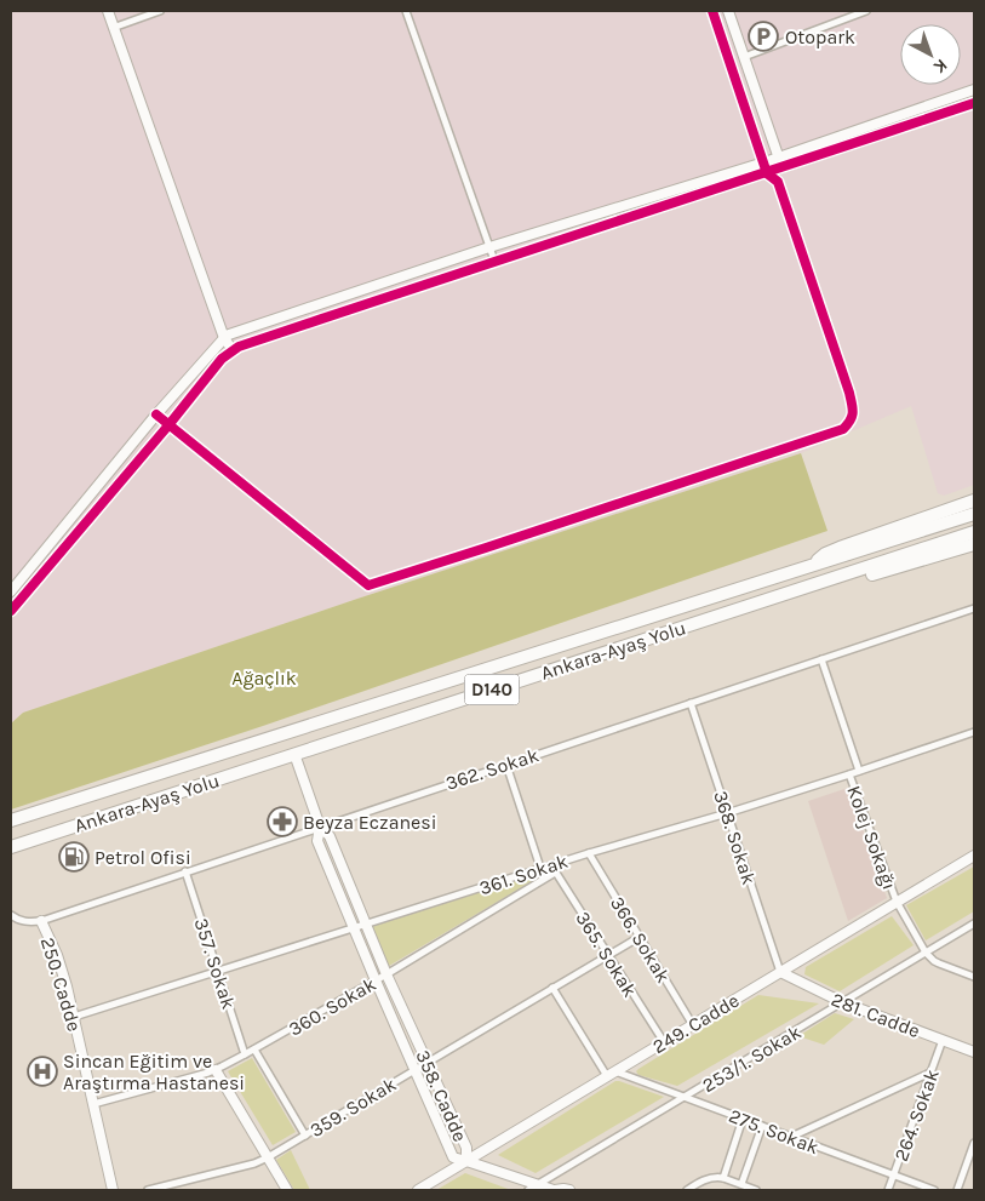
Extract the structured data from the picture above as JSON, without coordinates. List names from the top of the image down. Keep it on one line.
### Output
{"streets":{"highway":["Ankara-Ayaş Yolu","D140"],"street":["362. Sokak","368. Sokak","Kolej Sokağı","361. Sokak","366. Sokak","365. Sokak","357. Sokak","250. Cadde","360. Sokak","281. Cadde","249. Cadde","253/1. Sokak","358. Cadde","359. Sokak","264. Sokak","275. Sokak"]},"crossings":[["Ankara-Ayaş Yolu","358. Cadde"],["362. Sokak","368. Sokak"],["362. Sokak","Kolej Sokağı"],["362. Sokak","357. Sokak"],["362. Sokak","250. Cadde"],["362. Sokak","358. Cadde"],["368. Sokak","361. Sokak"],["368. Sokak","281. Cadde"],["368. Sokak","249. Cadde"],["Kolej Sokağı","361. Sokak"],["Kolej Sokağı","249. Cadde"],["Kolej Sokağı","253/1. Sokak"],["361. Sokak","366. Sokak"],["361. Sokak","365. Sokak"],["361. Sokak","357. Sokak"],["361. Sokak","250. Cadde"],["361. Sokak","358. Cadde"],["366. Sokak","249. Cadde"],["366. Sokak","359. Sokak"],["365. Sokak","360. Sokak"],["365. Sokak","249. Cadde"],["365. Sokak","359. Sokak"],["357. Sokak","360. Sokak"],["250. Cadde","360. Sokak"],["360. Sokak","358. Cadde"],["281. Cadde","249. Cadde"],["281. Cadde","253/1. Sokak"],["281. Cadde","264. Sokak"],["249. Cadde","358. Cadde"],["249. Cadde","275. Sokak"],["253/1. Sokak","275. Sokak"],["358. Cadde","359. Sokak"],["264. Sokak","275. Sokak"]],"parks":["Ağaçlık"],"places":{"parking":["Otopark"],"pharmacy":["Beyza Eczanesi"],"fuel station":["Petrol Ofisi"],"hospital":["Sincan Eğitim ve Araştırma Hastanesi"]},"north":"bottom right"}
